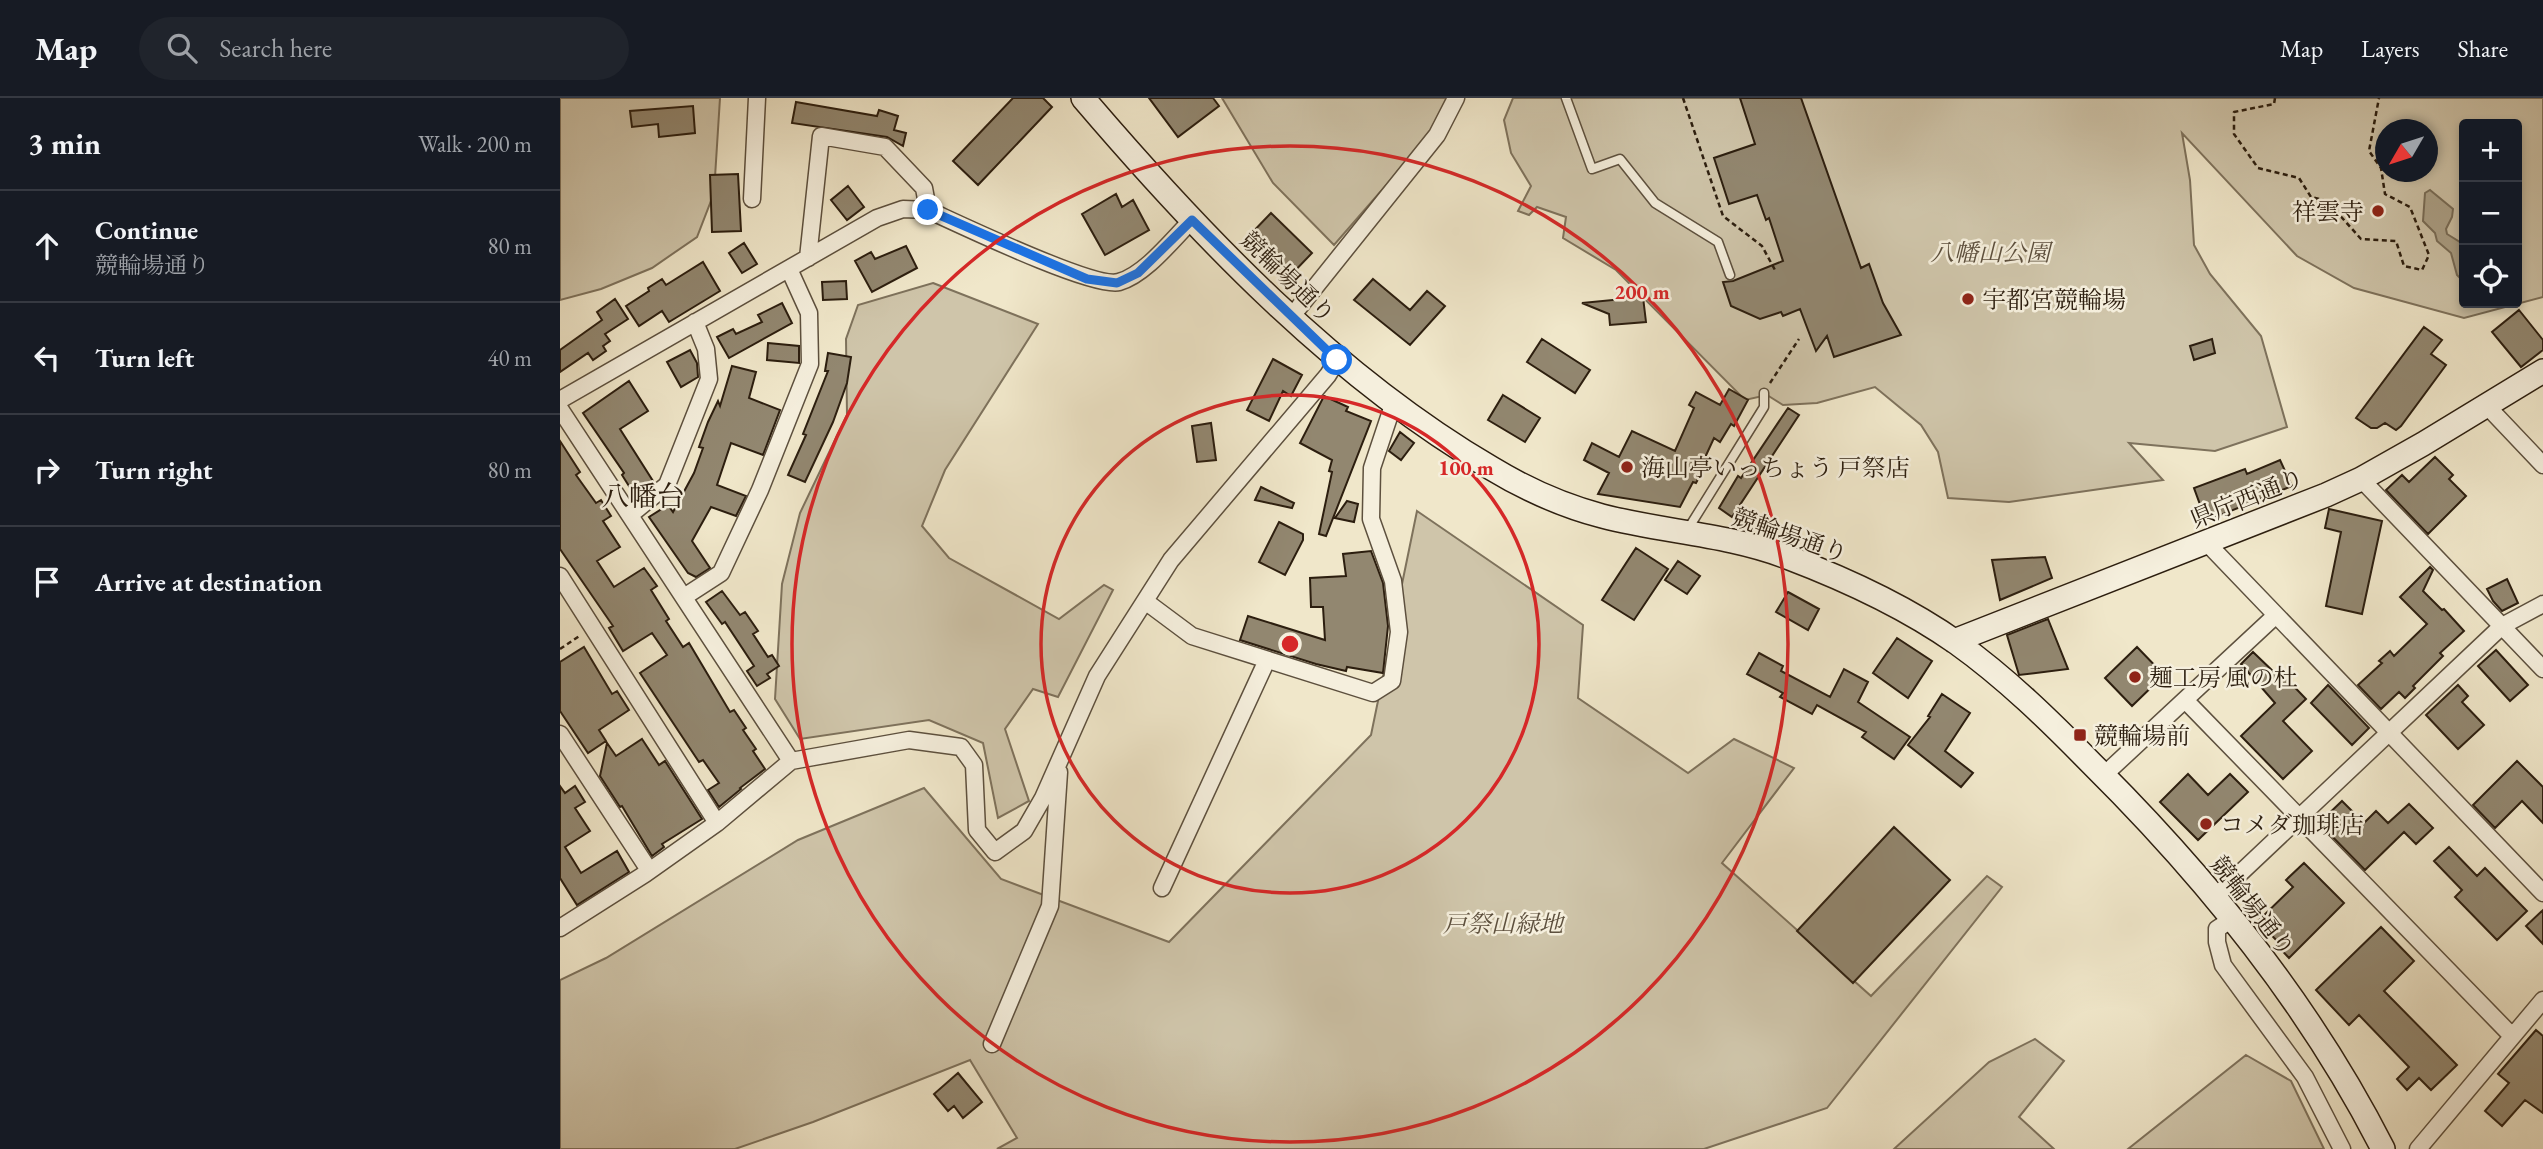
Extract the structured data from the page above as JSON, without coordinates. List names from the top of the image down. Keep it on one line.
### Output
{"streets":{"street":["競輪場通り","県庁西通り"]},"crossings":[["競輪場通り","県庁西通り"]],"districts":["八幡台"],"parks":["八幡山公園","戸祭山緑地"],"places":{"other":["祥雲寺","宇都宮競輪場","海山亭いっちょう 戸祭店","麺工房 風の杜","コメダ珈琲店"],"transit":["競輪場前"]},"north":"bottom left","page":{"header":"Map","search":"Search here","nav":["Map","Layers","Share"],"heading":["3 min","Walk · 200 m"],"map_buttons":["+","−"],"list":[["Continue","競輪場通り","80 m"],["Turn left","40 m"],["Turn right","80 m"],"Arrive at destination"]},"rings":["200 m","100 m"]}
